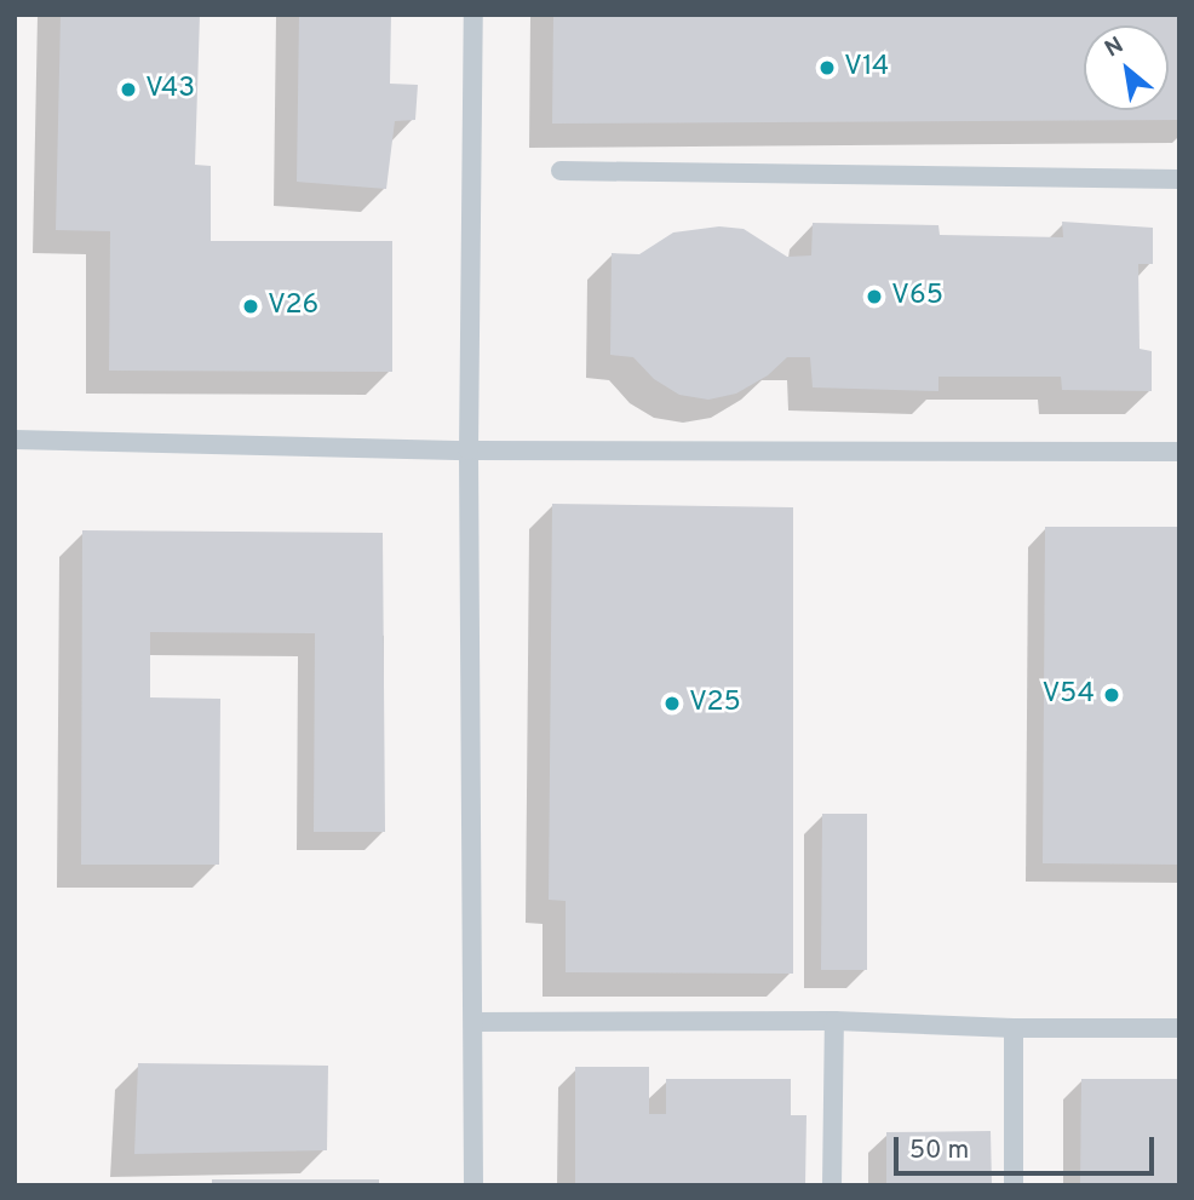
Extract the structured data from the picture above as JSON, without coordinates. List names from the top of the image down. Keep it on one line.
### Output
{"places":["V14","V43","V65","V26","V54","V25"],"scale_bar":"50 m","north":"top left"}
